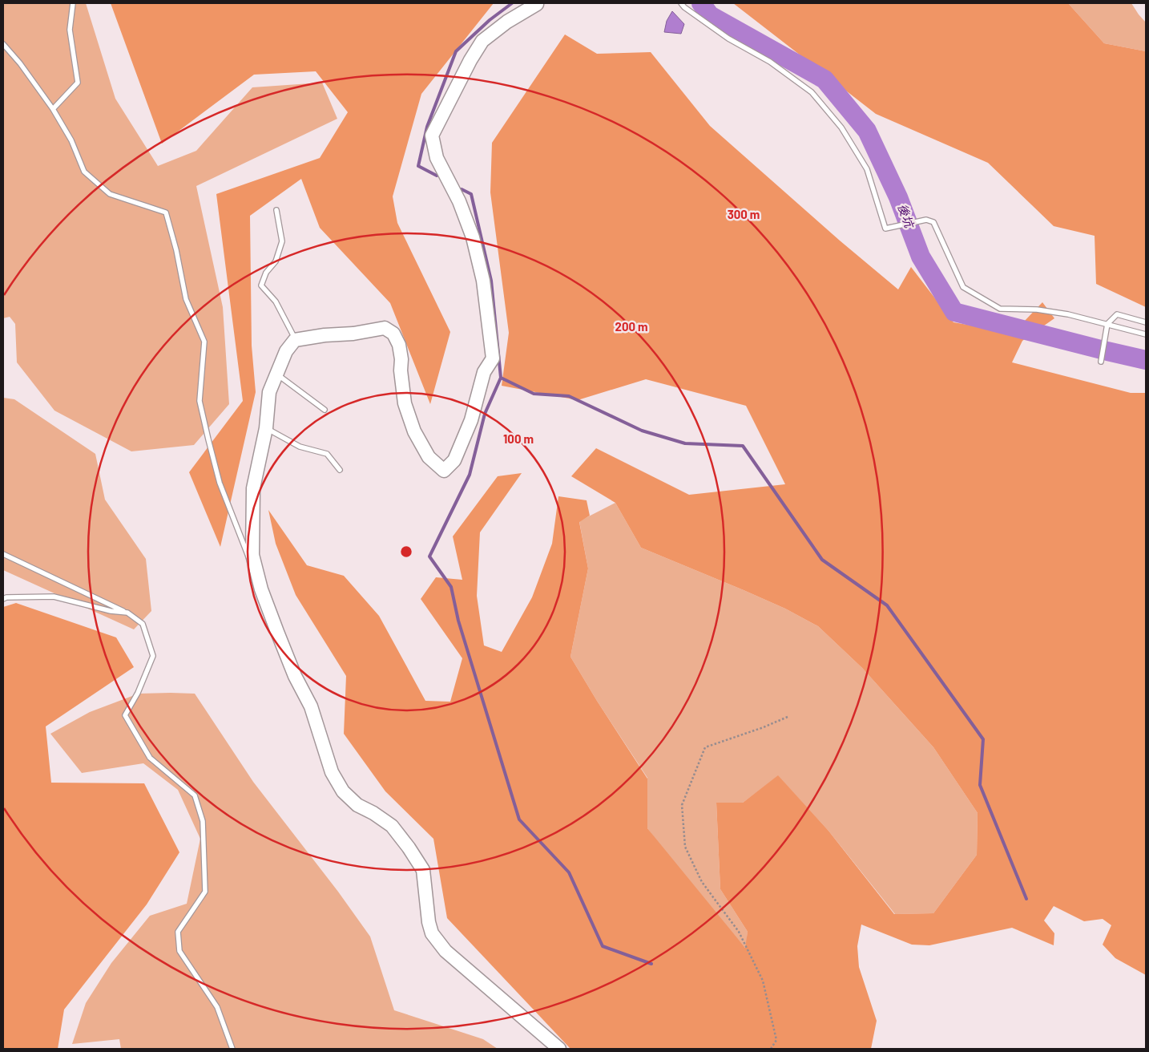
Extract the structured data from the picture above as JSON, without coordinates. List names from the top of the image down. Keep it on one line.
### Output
{"water":["後坑"],"rings":["300 m","200 m","100 m"]}
